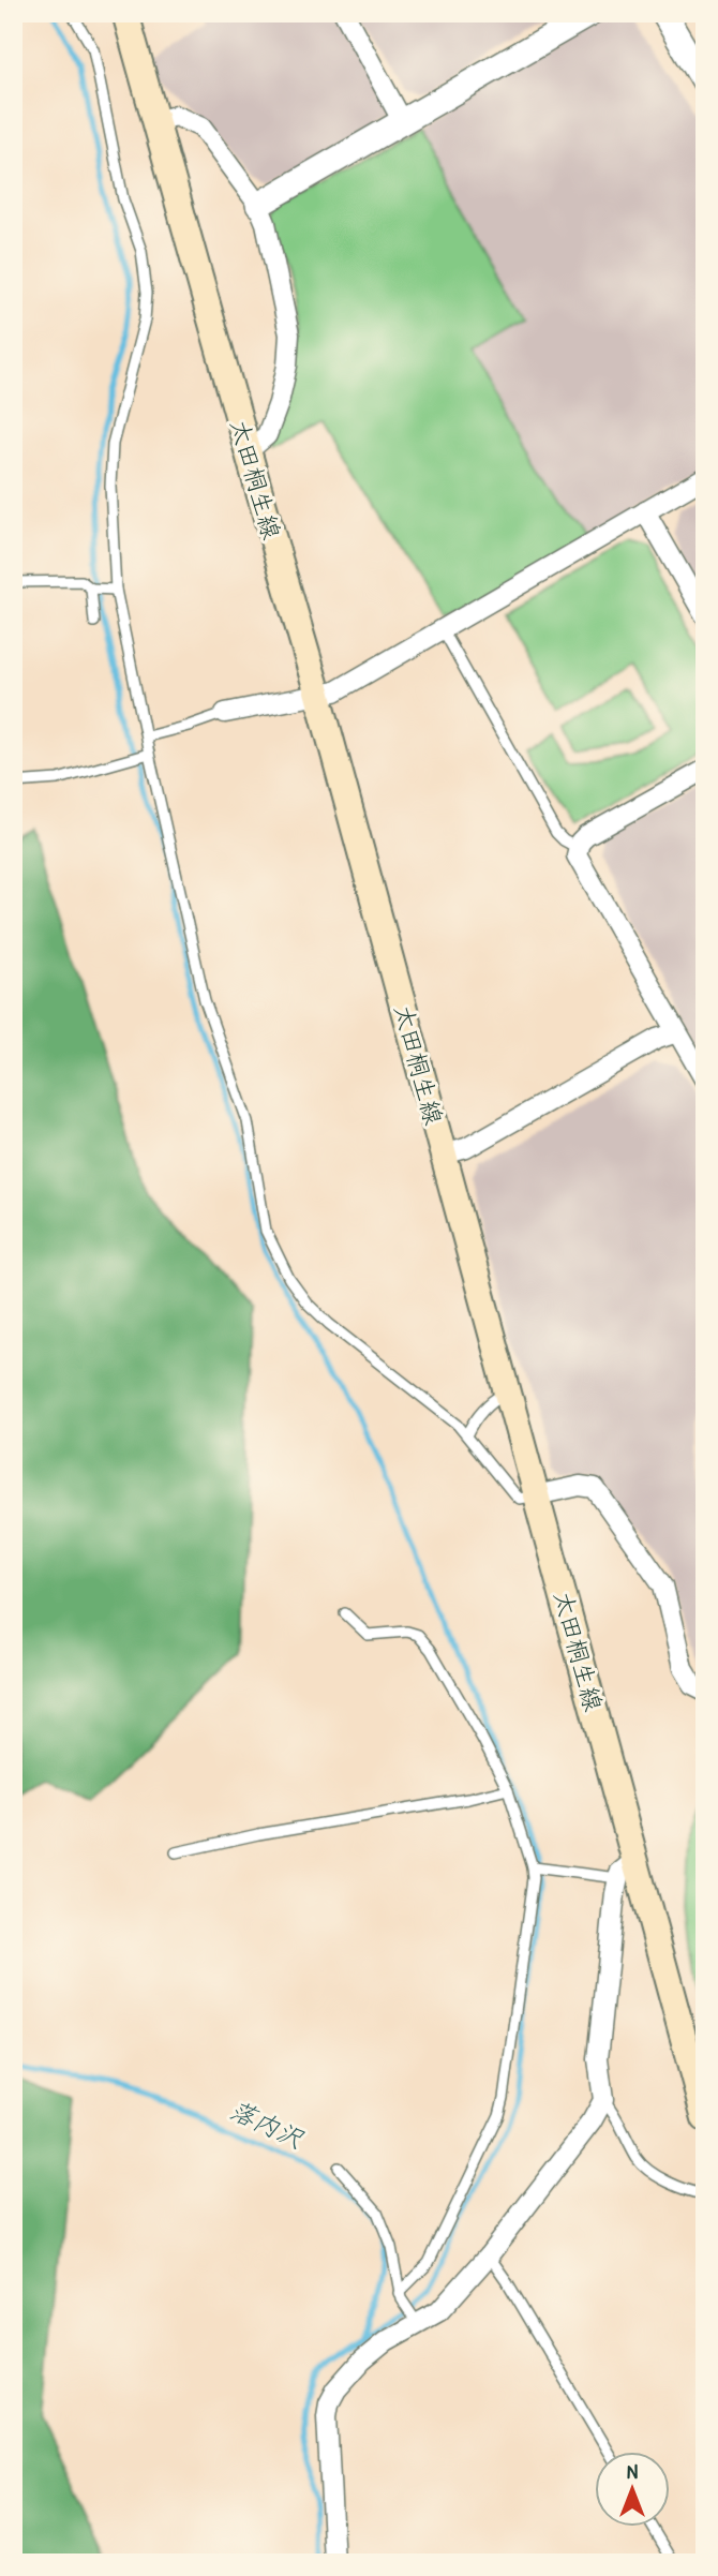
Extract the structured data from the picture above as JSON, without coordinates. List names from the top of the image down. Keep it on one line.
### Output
{"streets":{"main road":["太田桐生線"]},"water":["落内沢"],"north":"top"}
